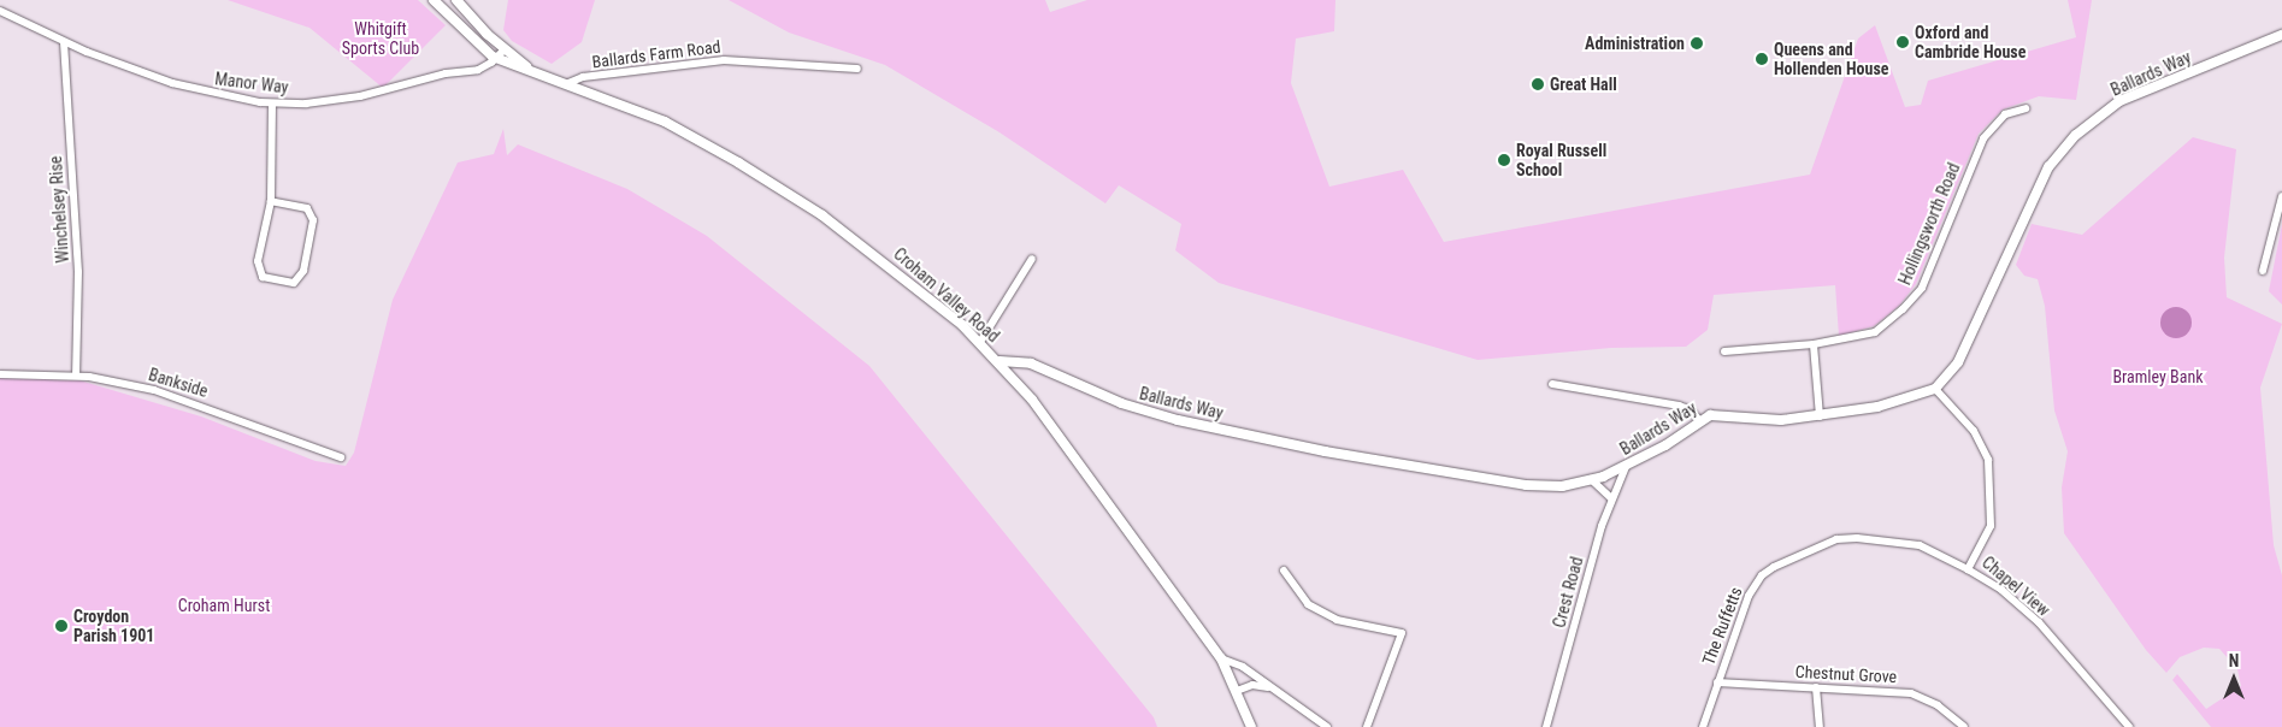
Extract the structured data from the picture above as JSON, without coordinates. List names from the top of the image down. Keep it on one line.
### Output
{"streets":{"street":["Ballards Farm Road","Ballards Way","Manor Way","Winchelsey Rise","Hollingsworth Road","Croham Valley Road","Bankside","Chapel View","Crest Road","The Ruffetts","Chestnut Grove"]},"crossings":[["Ballards Farm Road","Croham Valley Road"],["Ballards Way","Croham Valley Road"],["Ballards Way","Chapel View"],["Ballards Way","Crest Road"],["Manor Way","Winchelsey Rise"],["Manor Way","Croham Valley Road"],["Winchelsey Rise","Bankside"],["Chapel View","The Ruffetts"],["The Ruffetts","Chestnut Grove"]],"parks":["Whitgift Sports Club","Bramley Bank","Croham Hurst"],"places":["Oxford and Cambride House","Administration","Queens and Hollenden House","Great Hall","Royal Russell School","Croydon Parish 1901"],"north":"top"}
